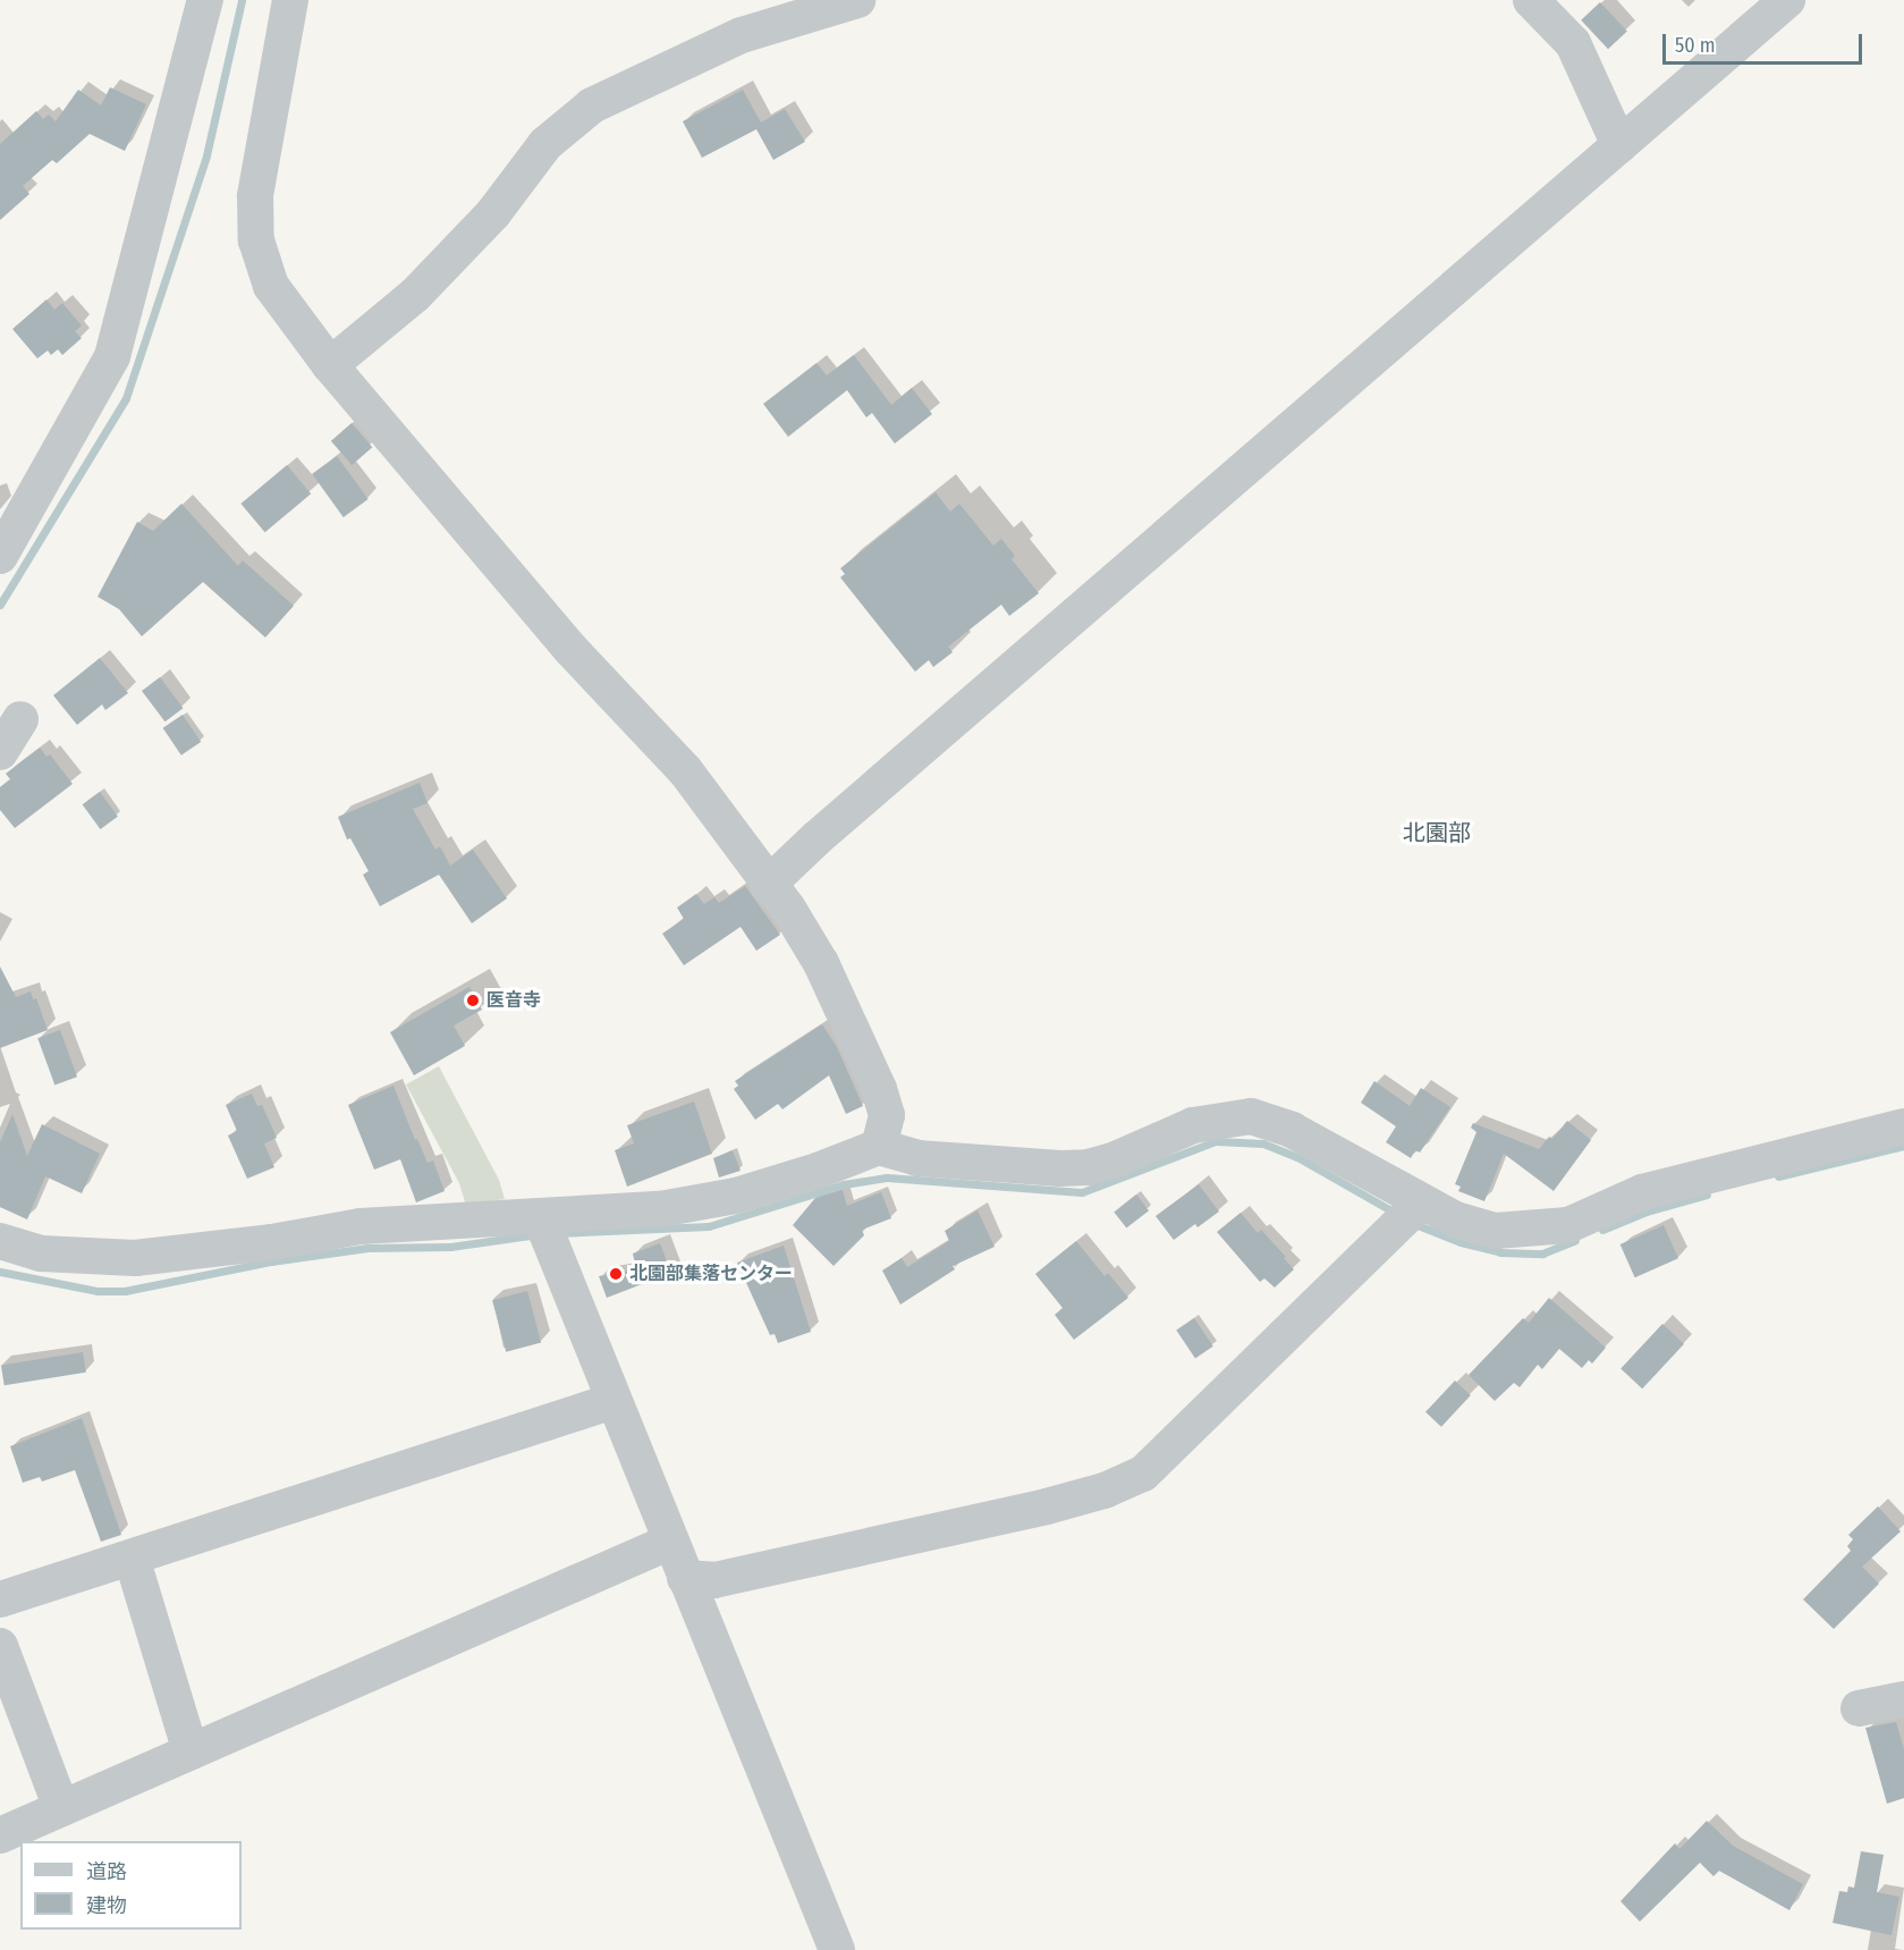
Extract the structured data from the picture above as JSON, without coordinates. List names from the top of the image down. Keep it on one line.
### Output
{"districts":["北園部"],"places":["医音寺","北園部集落センター"],"legend":["道路","建物"],"scale_bar":"50 m"}
